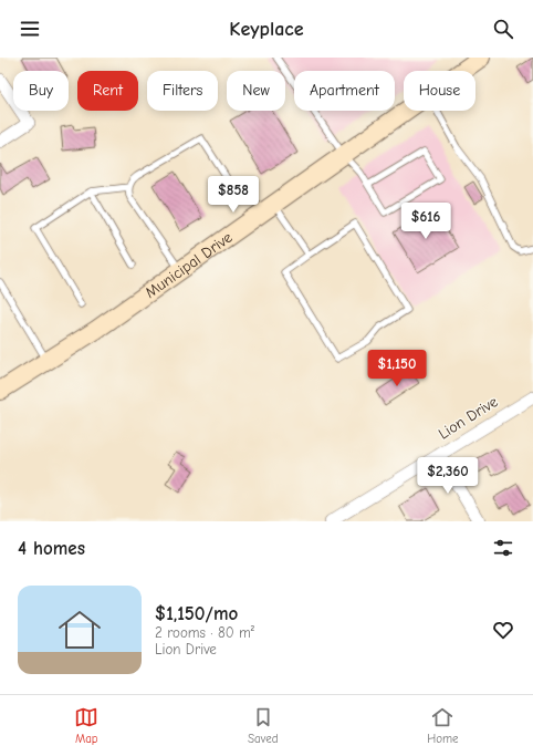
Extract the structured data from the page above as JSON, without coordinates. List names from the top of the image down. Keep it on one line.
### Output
{"streets":{"street":["Municipal Drive","Lion Drive"]},"page":{"header":"Keyplace","chip":["Buy","Rent","Filters","New","Apartment","House"],"price":["$858","$616","$1,150","$2,360"],"heading":"4 homes","list":[{"name":"$1,150/mo","note":"2 rooms · 80 m² · Lion Drive"}],"tabs":["Map","Saved","Home"]}}
